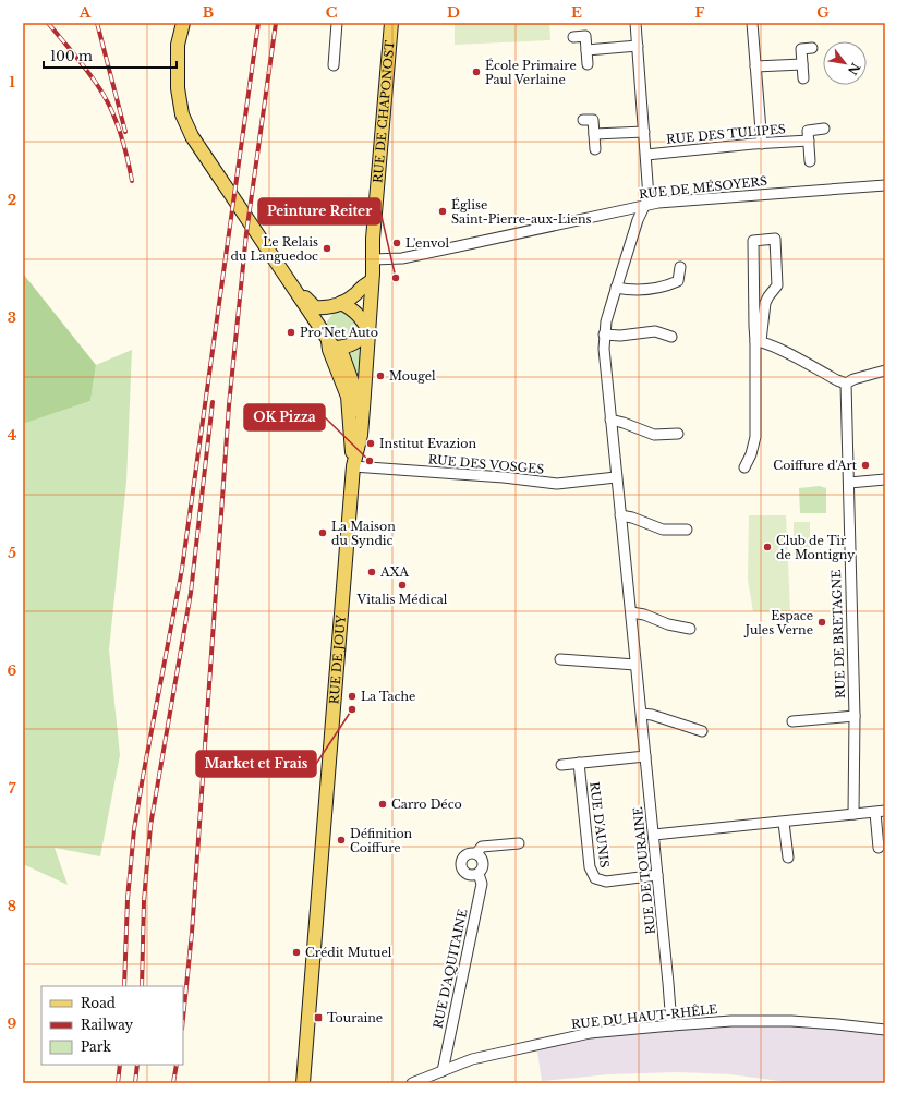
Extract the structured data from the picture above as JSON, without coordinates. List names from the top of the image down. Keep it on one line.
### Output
{"streets":{"main road":["RUE DE CHAPONOST","RUE DE JOUY"],"street":["RUE DES TULIPES","RUE DE MÉSOYERS","RUE DES VOSGES","RUE DE BRETAGNE","RUE D'AUNIS","RUE DE TOURAINE","RUE D'AQUITAINE","RUE DU HAUT-RHÊLE"]},"crossings":[["RUE DE CHAPONOST","RUE DE MÉSOYERS"],["RUE DE CHAPONOST","RUE DE JOUY"],["RUE DES TULIPES","RUE DE TOURAINE"],["RUE DE MÉSOYERS","RUE DE TOURAINE"],["RUE DES VOSGES","RUE DE JOUY"],["RUE DES VOSGES","RUE DE TOURAINE"],["RUE D'AUNIS","RUE DE TOURAINE"],["RUE DE TOURAINE","RUE DU HAUT-RHÊLE"],["RUE D'AQUITAINE","RUE DU HAUT-RHÊLE"]],"places":{"other":["École Primaire Paul Verlaine","Église Saint-Pierre-aux-Liens","L'envol","Le Relais du Languedoc","Peinture Reiter","Pro'Net Auto","Mougel","Institut Evazion","OK Pizza","Coiffure d'Art","La Maison du Syndic","Club de Tir de Montigny","AXA","Vitalis Médical","Espace Jules Verne","La Tache","Market et Frais","Carro Déco","Définition Coiffure","Crédit Mutuel"],"transit":["Touraine"]},"legend":["Road","Railway","Park"],"scale_bar":"100 m","north":"bottom right","grid":{"columns":["A","B","C","D","E","F","G"],"rows":["1","2","3","4","5","6","7","8","9"]}}
